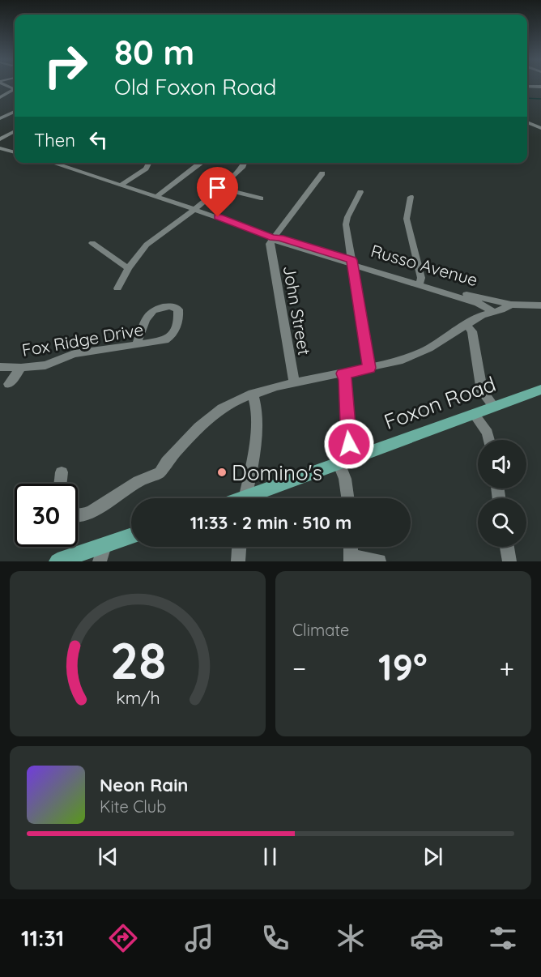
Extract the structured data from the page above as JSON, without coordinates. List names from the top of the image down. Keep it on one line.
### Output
{"streets":{"main road":["Foxon Road"],"street":["Russo Avenue","John Street","Fox Ridge Drive"]},"crossings":[["Russo Avenue","John Street"]],"places":["Domino's"],"page":{"turn":["80 m","Old Foxon Road"],"then":"Then","limit":"30","trip":"11:33 · 2 min · 510 m","tile":"Climate","heat":["−","19°","+"],"song":["Neon Rain","Kite Club"],"tabs":"11:31","gauge":["28","km/h"]}}
